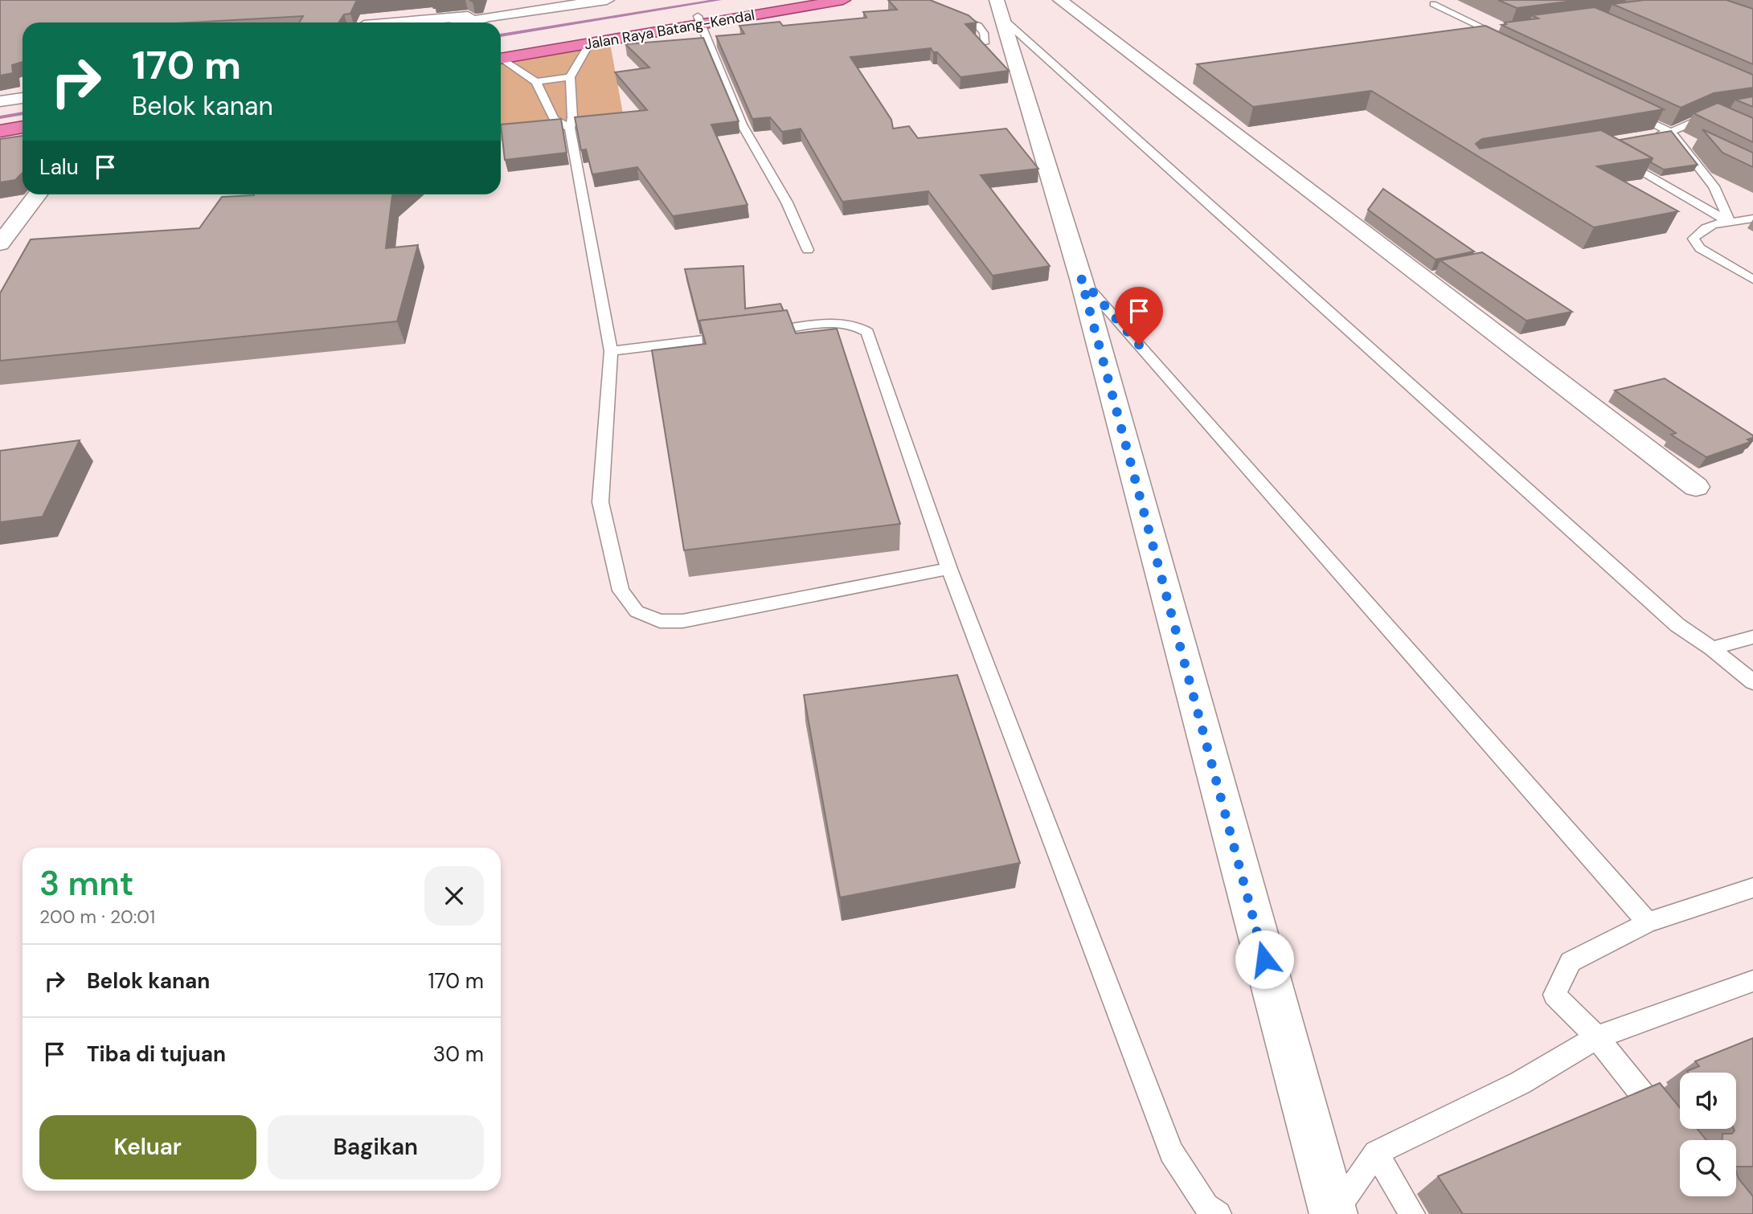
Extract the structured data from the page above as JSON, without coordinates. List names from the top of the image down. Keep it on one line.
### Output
{"streets":{"highway":["Jalan Raya Batang-Kendal"]},"page":{"turn":["170 m","Belok kanan"],"then":"Lalu","heading":["3 mnt","200 m · 20:01"],"list":[{"name":"Belok kanan","value":"170 m"},{"name":"Tiba di tujuan","value":"30 m"}],"buttons":["Keluar","Bagikan"]}}
